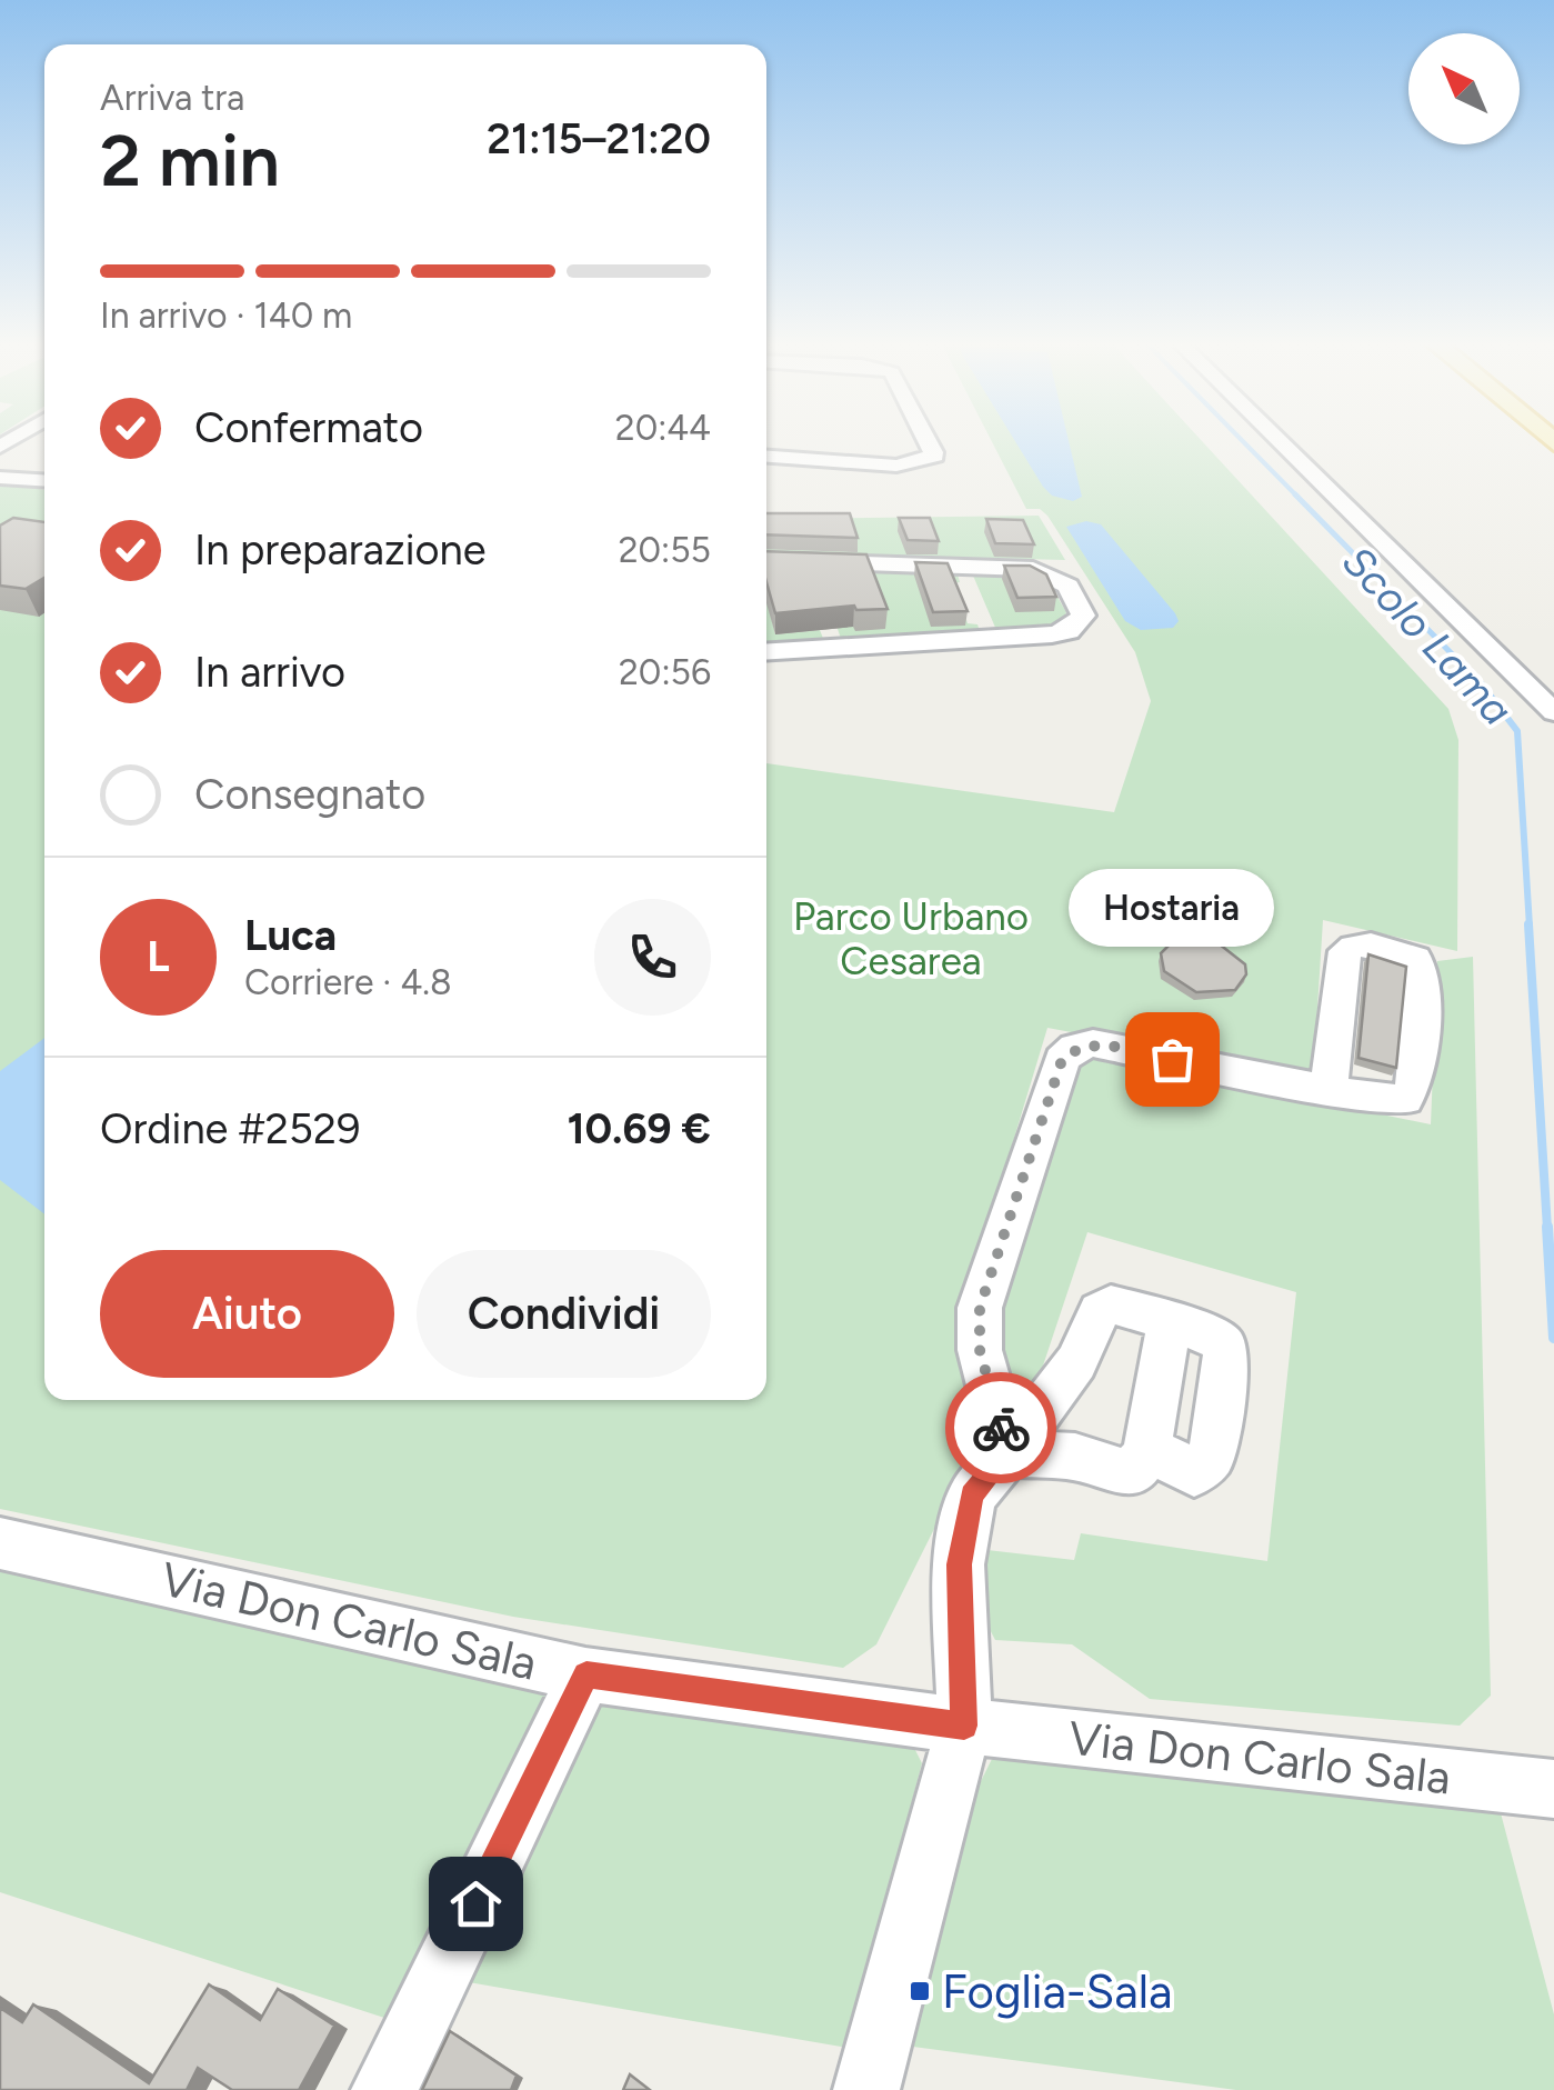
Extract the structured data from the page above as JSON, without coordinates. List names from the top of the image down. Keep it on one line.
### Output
{"streets":{"street":["Via Don Carlo Sala"]},"water":["Scolo Lama"],"parks":["Parco Urbano Cesarea"],"places":{"other":["Hostaria"],"transit":["Foglia-Sala"]},"north":"top left","page":{"heading":["2 min","Arriva tra","21:15–21:20"],"panel":["Luca","Corriere · 4.8","Ordine #2529","10.69 €"],"bar":"In arrivo · 140 m","list":[["Confermato","20:44"],["In preparazione","20:55"],["In arrivo","20:56"],"Consegnato"],"bubble":"Hostaria","round":"L","buttons":["Aiuto","Condividi"]}}
